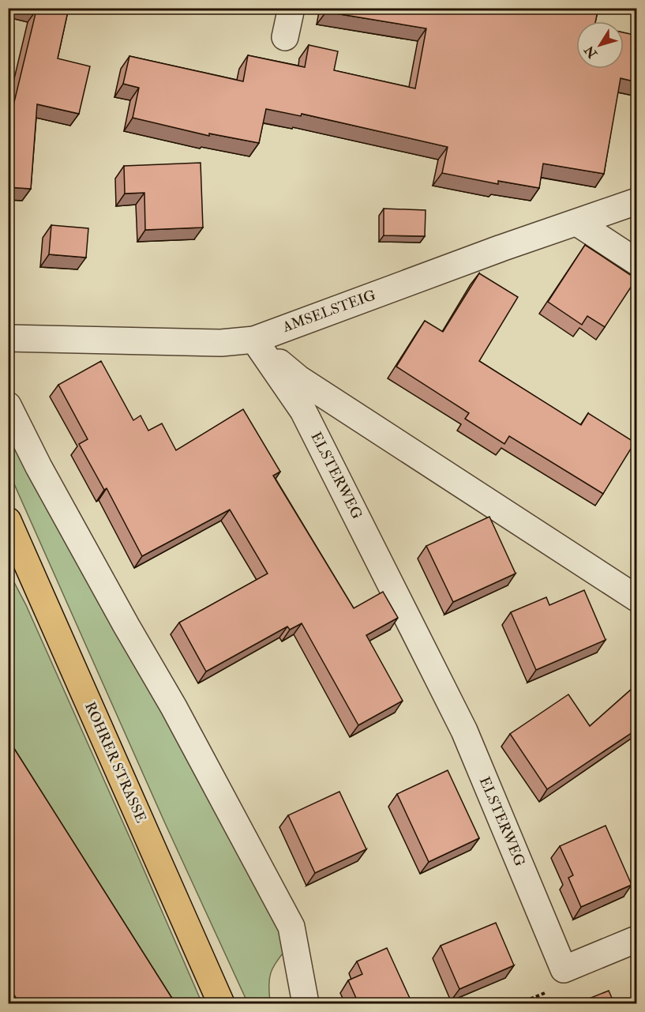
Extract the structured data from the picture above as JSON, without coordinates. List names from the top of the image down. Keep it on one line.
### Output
{"streets":{"main road":["ROHRER STRASSE"],"street":["AMSELSTEIG","ELSTERWEG"]},"crossings":[["AMSELSTEIG","ELSTERWEG"]],"north":"bottom left"}
